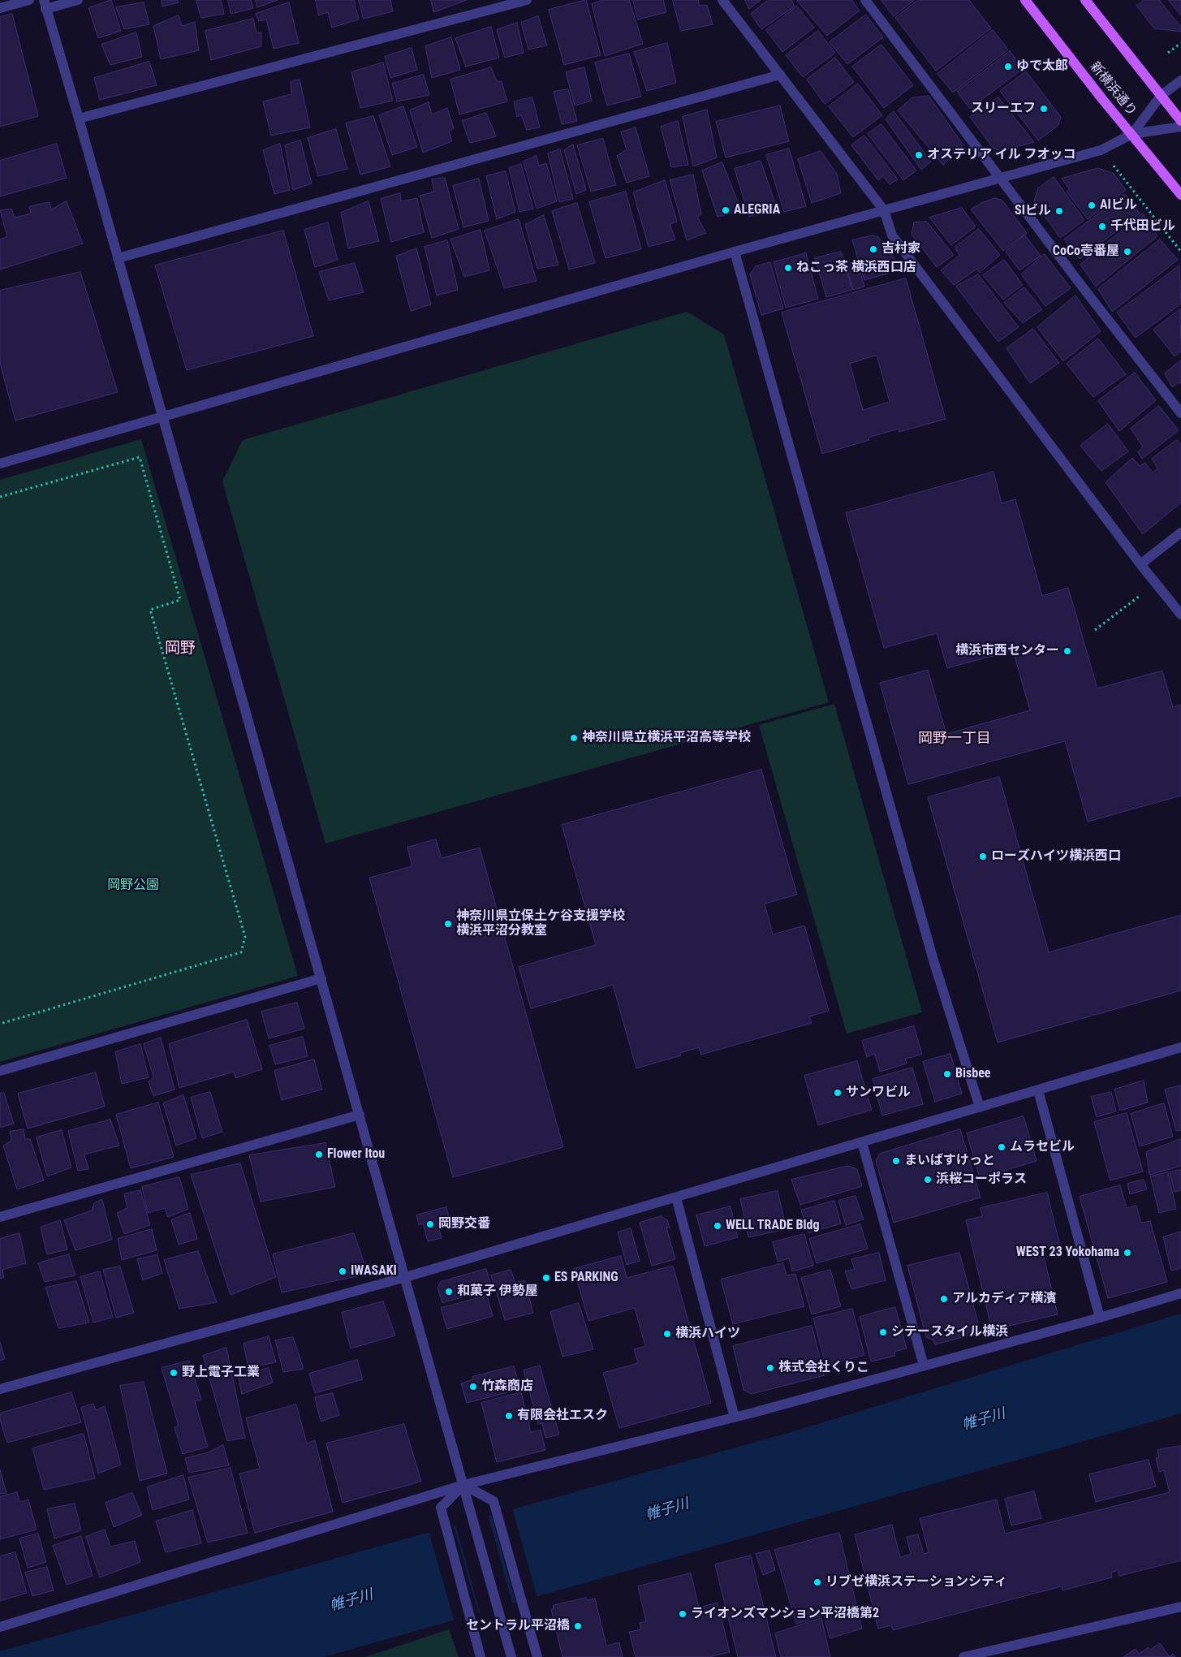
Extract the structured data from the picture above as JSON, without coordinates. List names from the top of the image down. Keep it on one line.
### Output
{"streets":{"main road":["新横浜通り"]},"districts":["岡野","岡野一丁目"],"water":["帷子川"],"parks":["岡野公園"],"places":["ゆで太郎","スリーエフ","オステリア イル フオッコ","AIビル","ALEGRIA","SIビル","千代田ビル","吉村家","CoCo壱番屋","ねこっ茶 横浜西口店","横浜市西センター","神奈川県立横浜平沼高等学校","ローズハイツ横浜西口","神奈川県立保土ケ谷支援学校 横浜平沼分教室","Bisbee","サンワビル","ムラセビル","Flower Itou","まいばすけっと","浜桜コーポラス","岡野交番","WELL TRADE Bldg","WEST 23 Yokohama","IWASAKI","ES PARKING","和菓子 伊勢屋","アルカディア横濱","シテースタイル横浜","横浜ハイツ","株式会社くりこ","野上電子工業","竹森商店","有限会社エスク","リブゼ横浜ステーションシティ","ライオンズマンション平沼橋第2","セントラル平沼橋"]}
